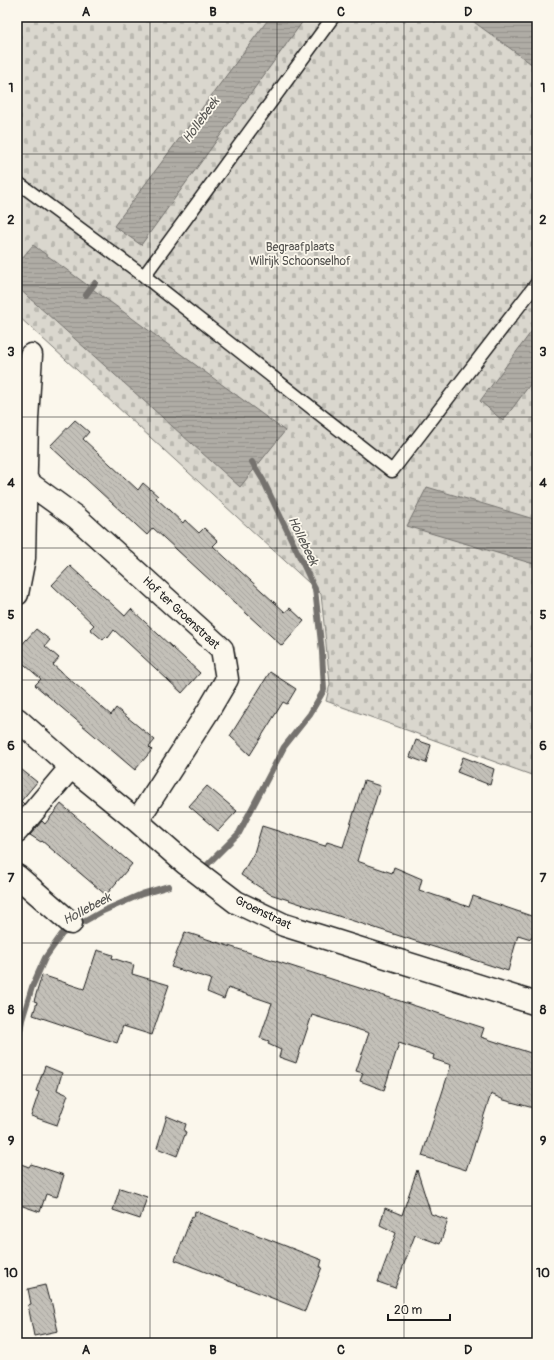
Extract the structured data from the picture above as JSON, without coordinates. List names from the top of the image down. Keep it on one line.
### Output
{"streets":{"street":["Hof ter Groenstraat","Groenstraat"]},"crossings":[["Hof ter Groenstraat","Groenstraat"]],"water":["Hollebeek"],"parks":["Begraafplaats Wilrijk Schoonselhof"],"scale_bar":"20 m","grid":{"columns":["A","B","C","D"],"rows":["1","2","3","4","5","6","7","8","9","10"]}}
